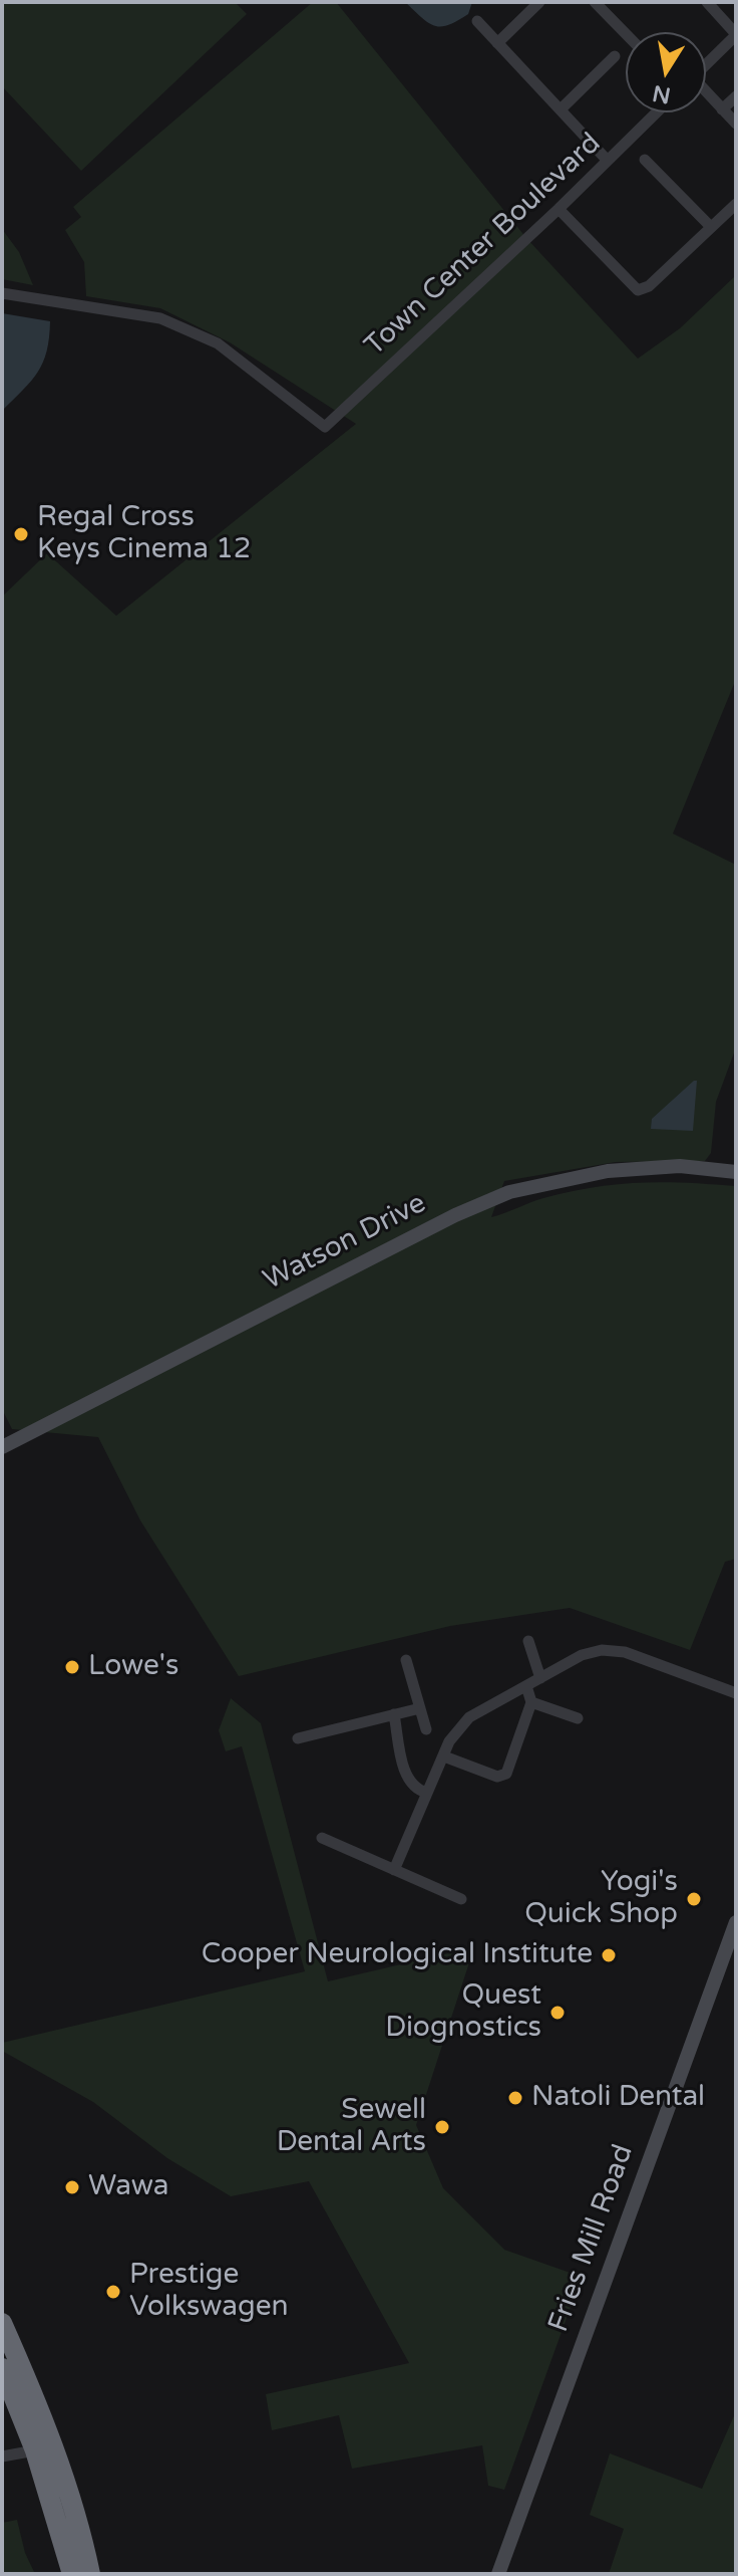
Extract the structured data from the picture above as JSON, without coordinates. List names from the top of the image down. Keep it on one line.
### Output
{"streets":{"street":["Town Center Boulevard","Watson Drive","Fries Mill Road"]},"places":["Regal Cross Keys Cinema 12","Lowe's","Yogi's Quick Shop","Cooper Neurological Institute","Quest Diognostics","Natoli Dental","Sewell Dental Arts","Wawa","Prestige Volkswagen"],"north":"bottom"}
